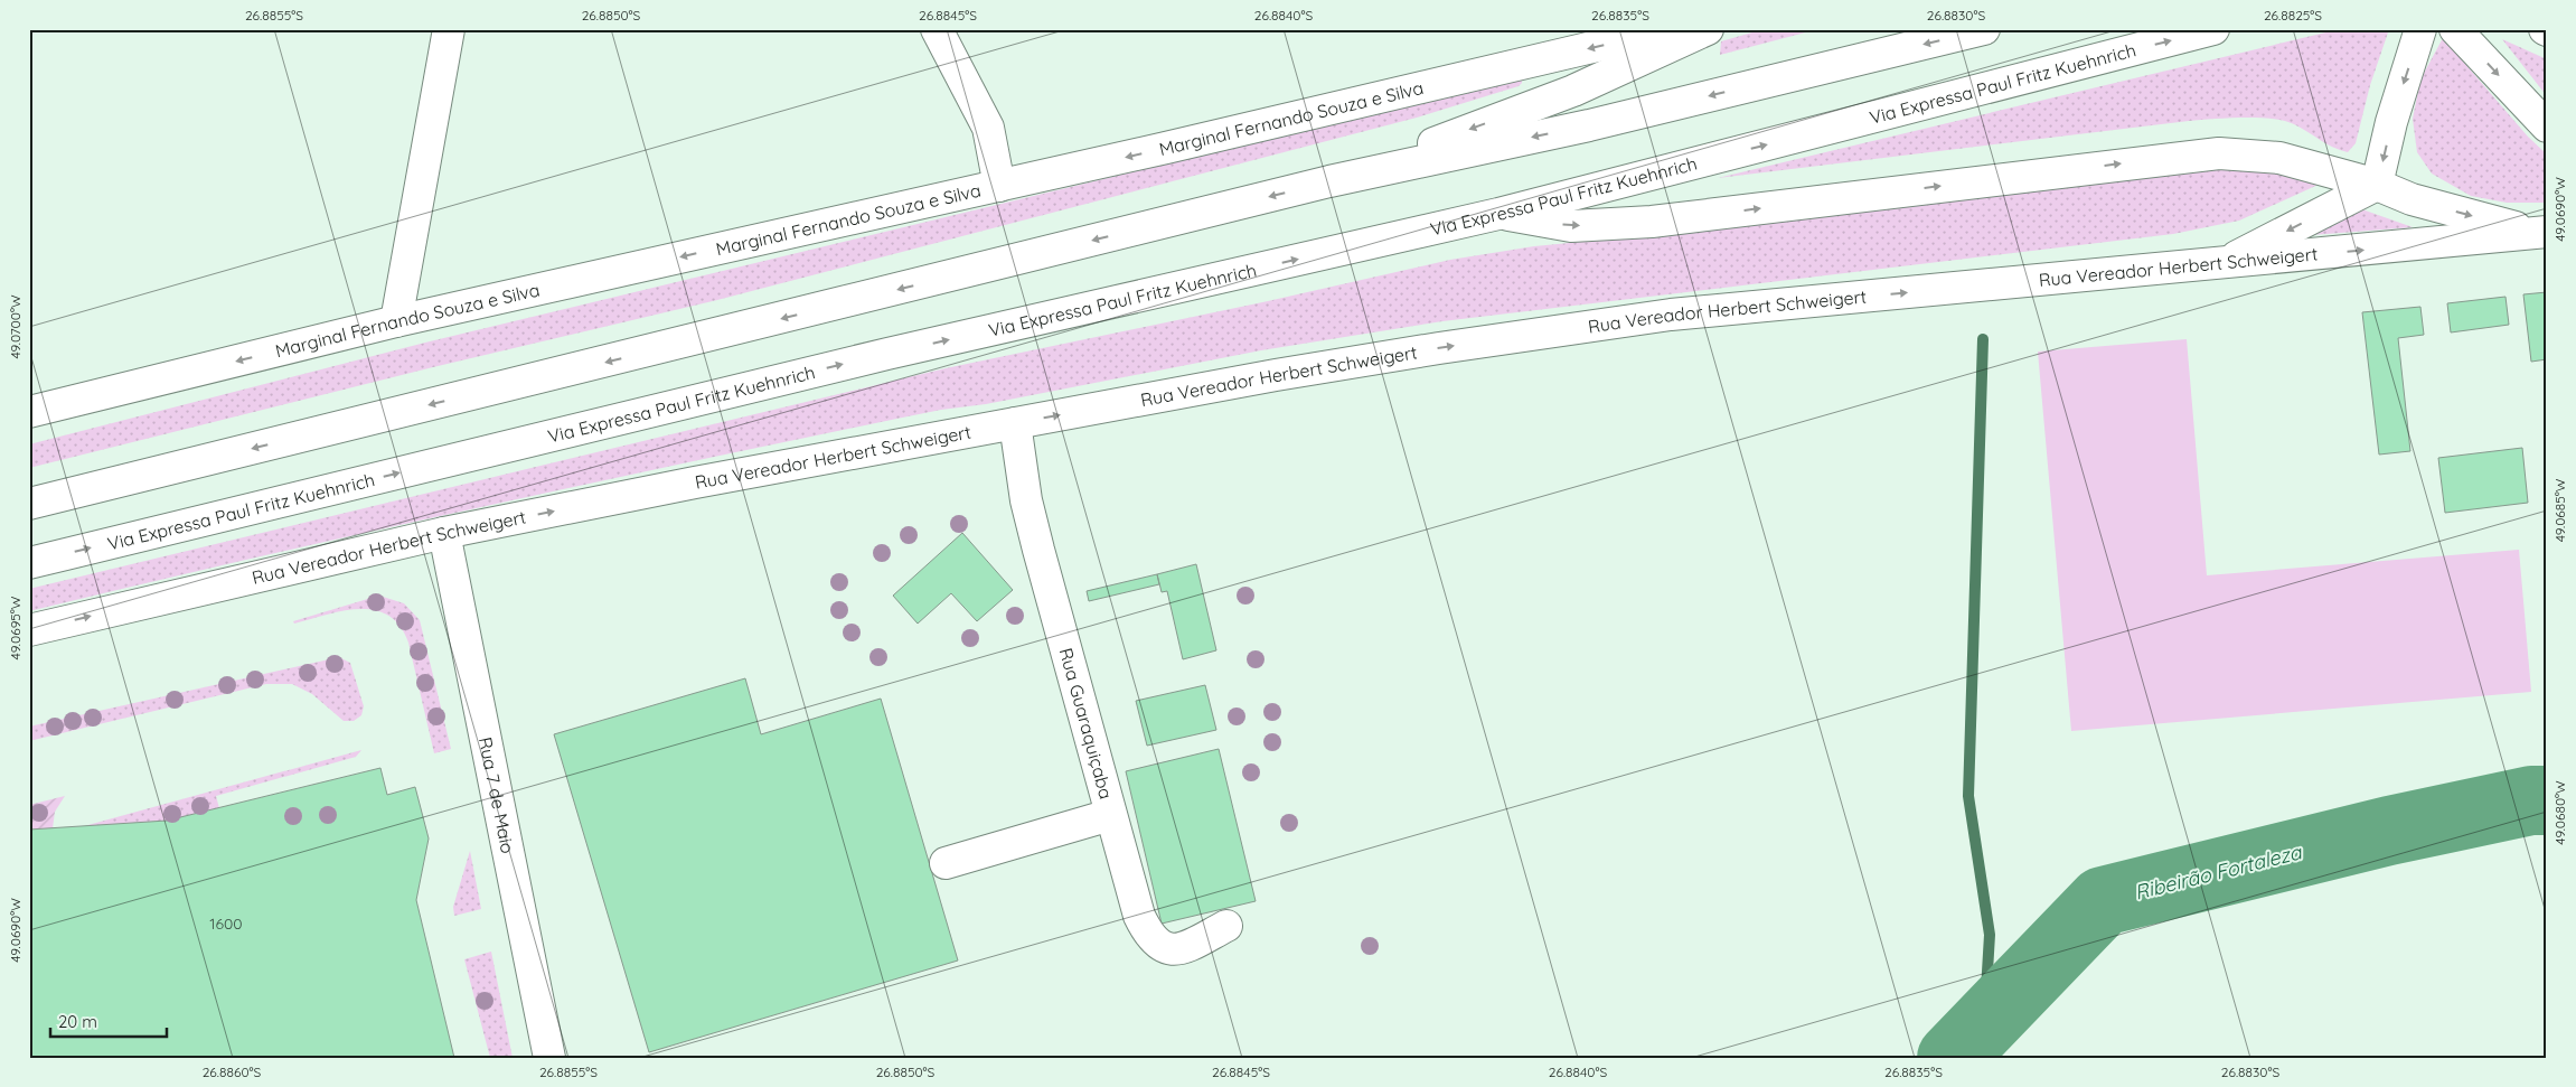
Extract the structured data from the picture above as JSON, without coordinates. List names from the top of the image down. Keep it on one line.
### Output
{"streets":{"main road":["Via Expressa Paul Fritz Kuehnrich","Marginal Fernando Souza e Silva","Rua Vereador Herbert Schweigert","Rua Guaraquiçaba","Rua 7 de Maio"]},"crossings":[["Rua Vereador Herbert Schweigert","Rua Guaraquiçaba"],["Rua Vereador Herbert Schweigert","Rua 7 de Maio"]],"water":["Ribeirão Fortaleza"],"house_numbers":["1600"],"scale_bar":"20 m","coordinates":["26.8855°S","26.8850°S","26.8845°S","26.8840°S","26.8835°S","26.8830°S","26.8825°S","49.0690°W","49.0700°W","49.0685°W","49.0695°W","49.0680°W","26.8860°S"]}
